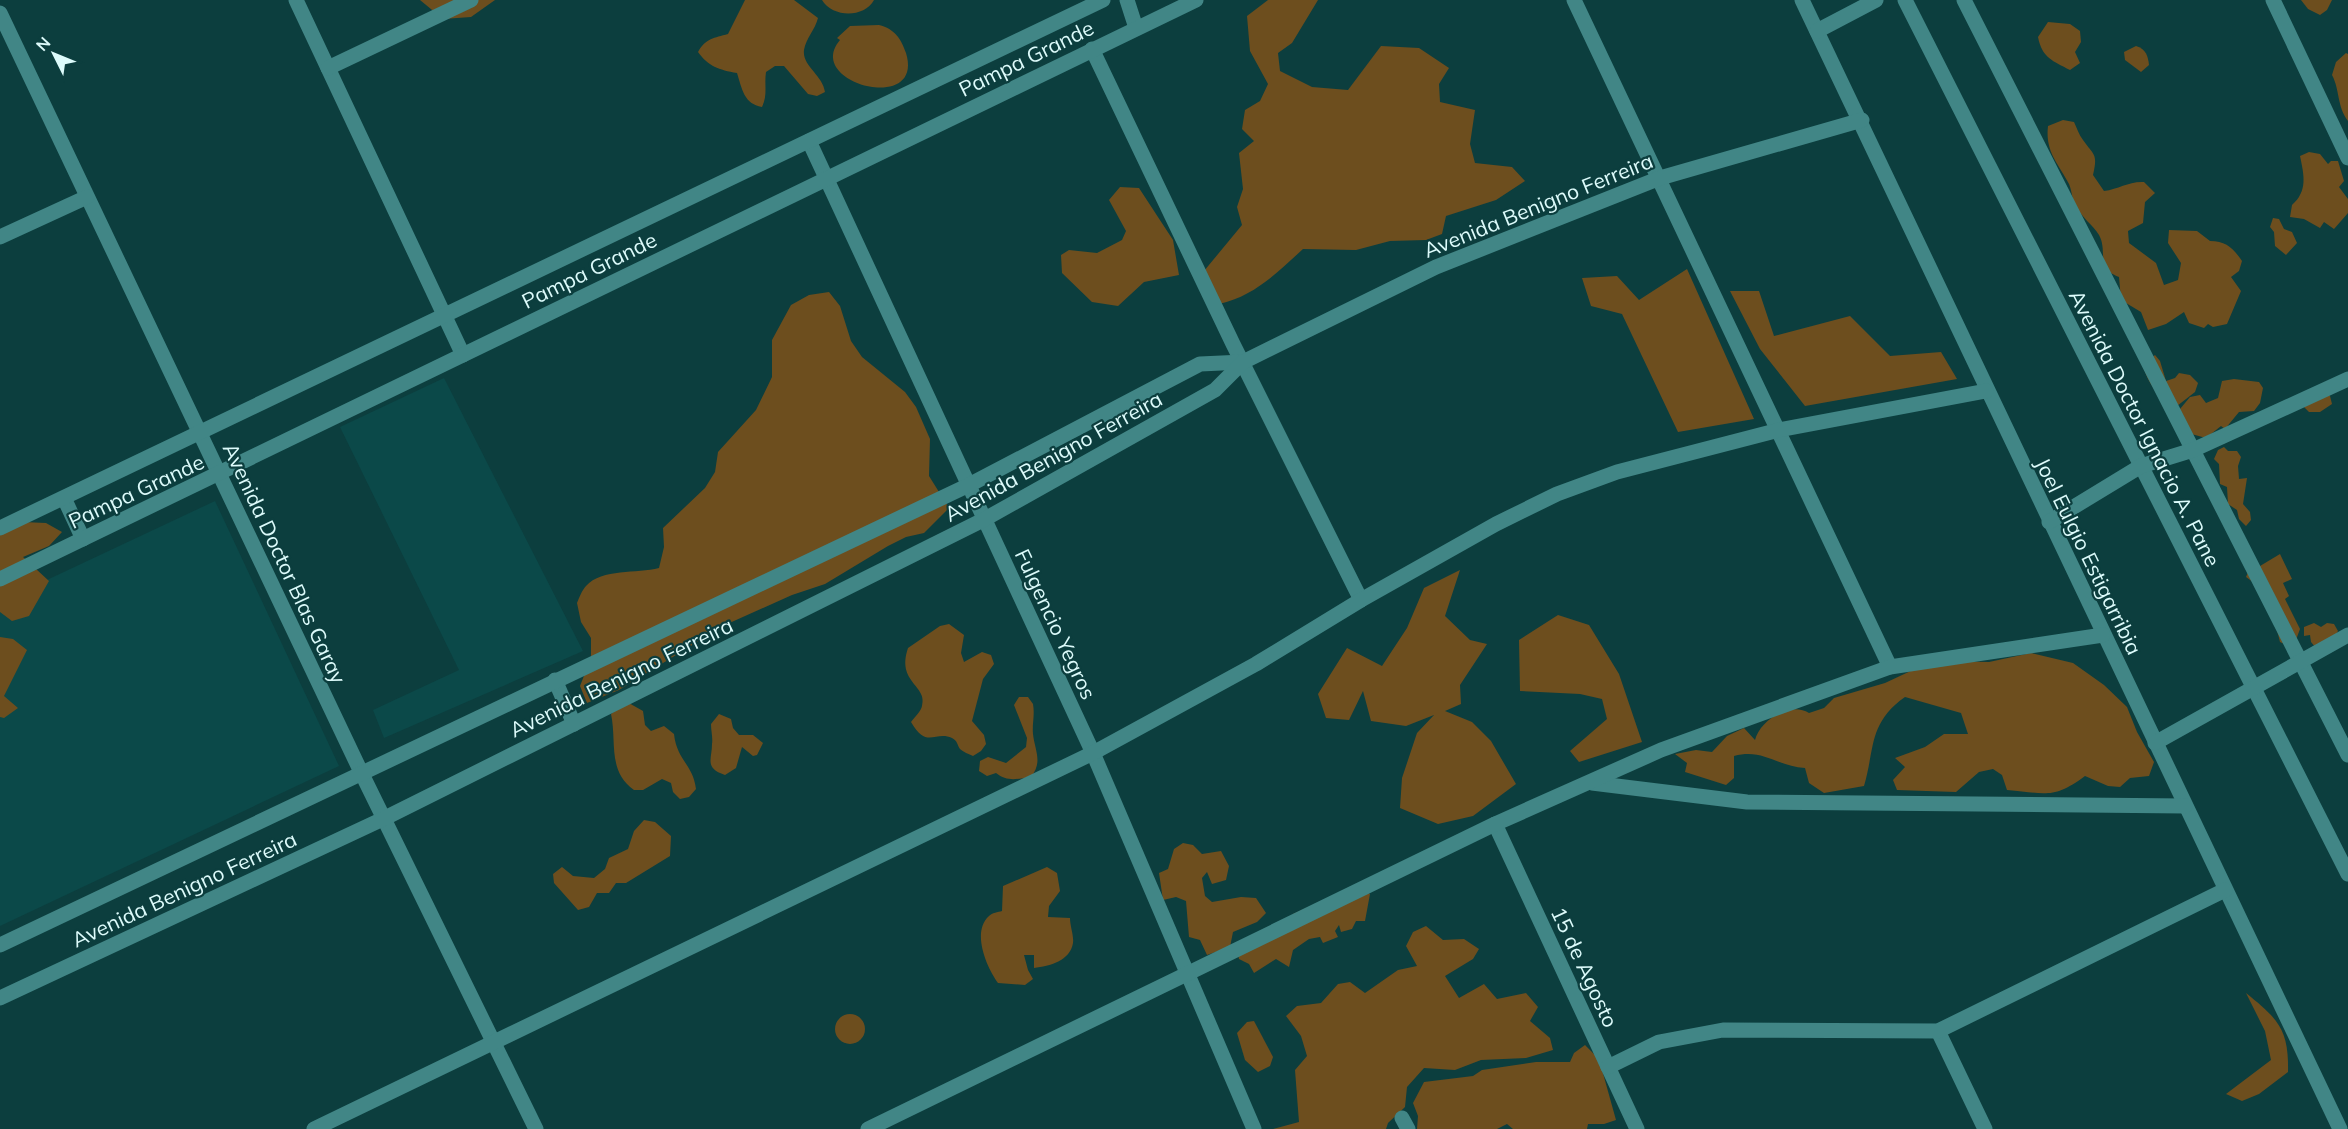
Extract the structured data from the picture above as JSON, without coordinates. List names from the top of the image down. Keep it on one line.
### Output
{"streets":{"street":["Pampa Grande","Avenida Benigno Ferreira","Avenida Doctor Ignacio A. Pane","Joel Eulgio Estigarribia","Avenida Doctor Blas Garay","Fulgencio Yegros","15 de Agosto"]},"crossings":[["Pampa Grande","Avenida Doctor Blas Garay"],["Pampa Grande","Fulgencio Yegros"],["Avenida Benigno Ferreira","Joel Eulgio Estigarribia"],["Avenida Benigno Ferreira","Avenida Doctor Blas Garay"],["Avenida Benigno Ferreira","Fulgencio Yegros"]],"north":"top left"}
